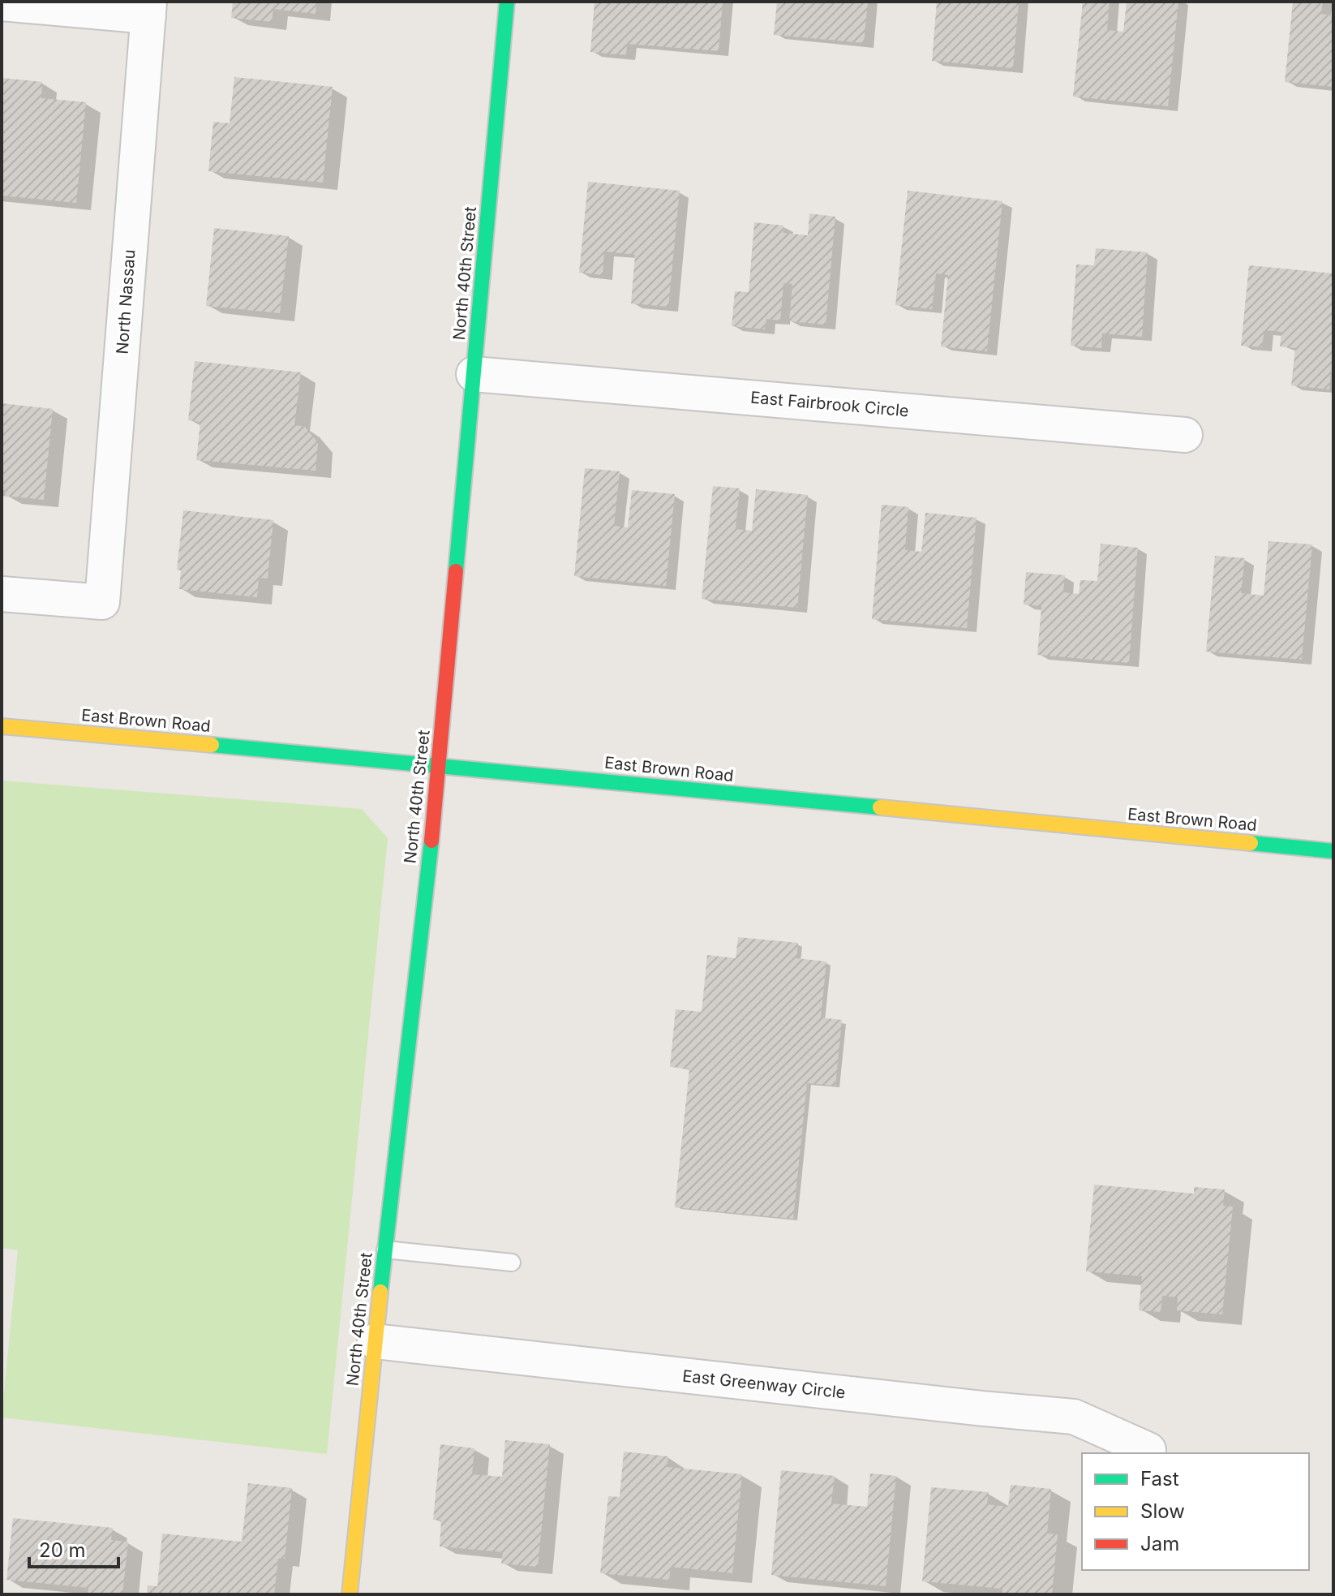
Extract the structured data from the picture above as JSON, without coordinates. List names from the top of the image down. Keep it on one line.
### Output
{"streets":{"street":["North 40th Street","North Nassau","East Fairbrook Circle","East Brown Road","East Greenway Circle"]},"crossings":[["North 40th Street","East Fairbrook Circle"],["North 40th Street","East Brown Road"],["North 40th Street","East Greenway Circle"]],"legend":["Fast","Slow","Jam"],"scale_bar":"20 m"}
